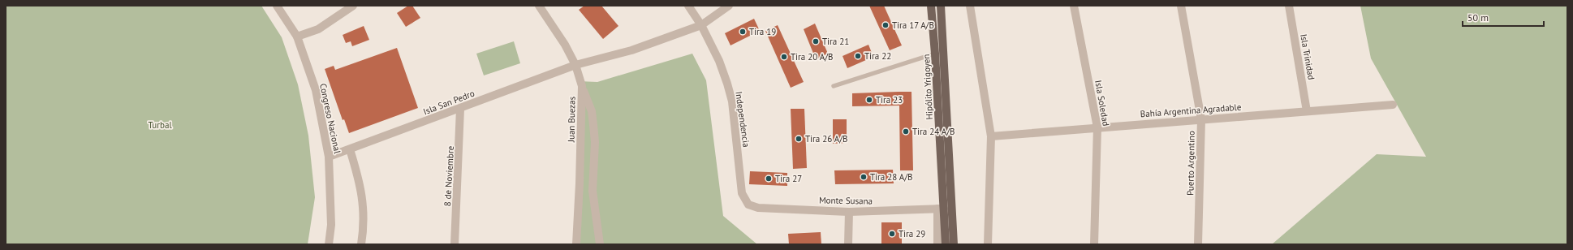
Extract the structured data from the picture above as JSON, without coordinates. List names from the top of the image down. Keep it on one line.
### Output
{"streets":{"main road":["Hipólito Yrigoyen"],"street":["Isla Trinidad","Isla San Pedro","Isla Soledad","Bahía Argentina Agradable","Congreso Nacional","Juan Buezas","Independencia","Puerto Argentino","8 de Noviembre","Monte Susana"]},"crossings":[["Isla Trinidad","Bahía Argentina Agradable"],["Hipólito Yrigoyen","Monte Susana"],["Isla San Pedro","Congreso Nacional"],["Isla San Pedro","Juan Buezas"],["Isla San Pedro","Independencia"],["Isla San Pedro","8 de Noviembre"],["Isla Soledad","Bahía Argentina Agradable"],["Bahía Argentina Agradable","Puerto Argentino"],["Independencia","Monte Susana"]],"parks":["Turbal"],"places":["Tira 17 A/B","Tira 19","Tira 21","Tira 22","Tira 20 A/B","Tira 23","Tira 24 A/B","Tira 26 A/B","Tira 28 A/B","Tira 27","Tira 29"],"scale_bar":"50 m"}
